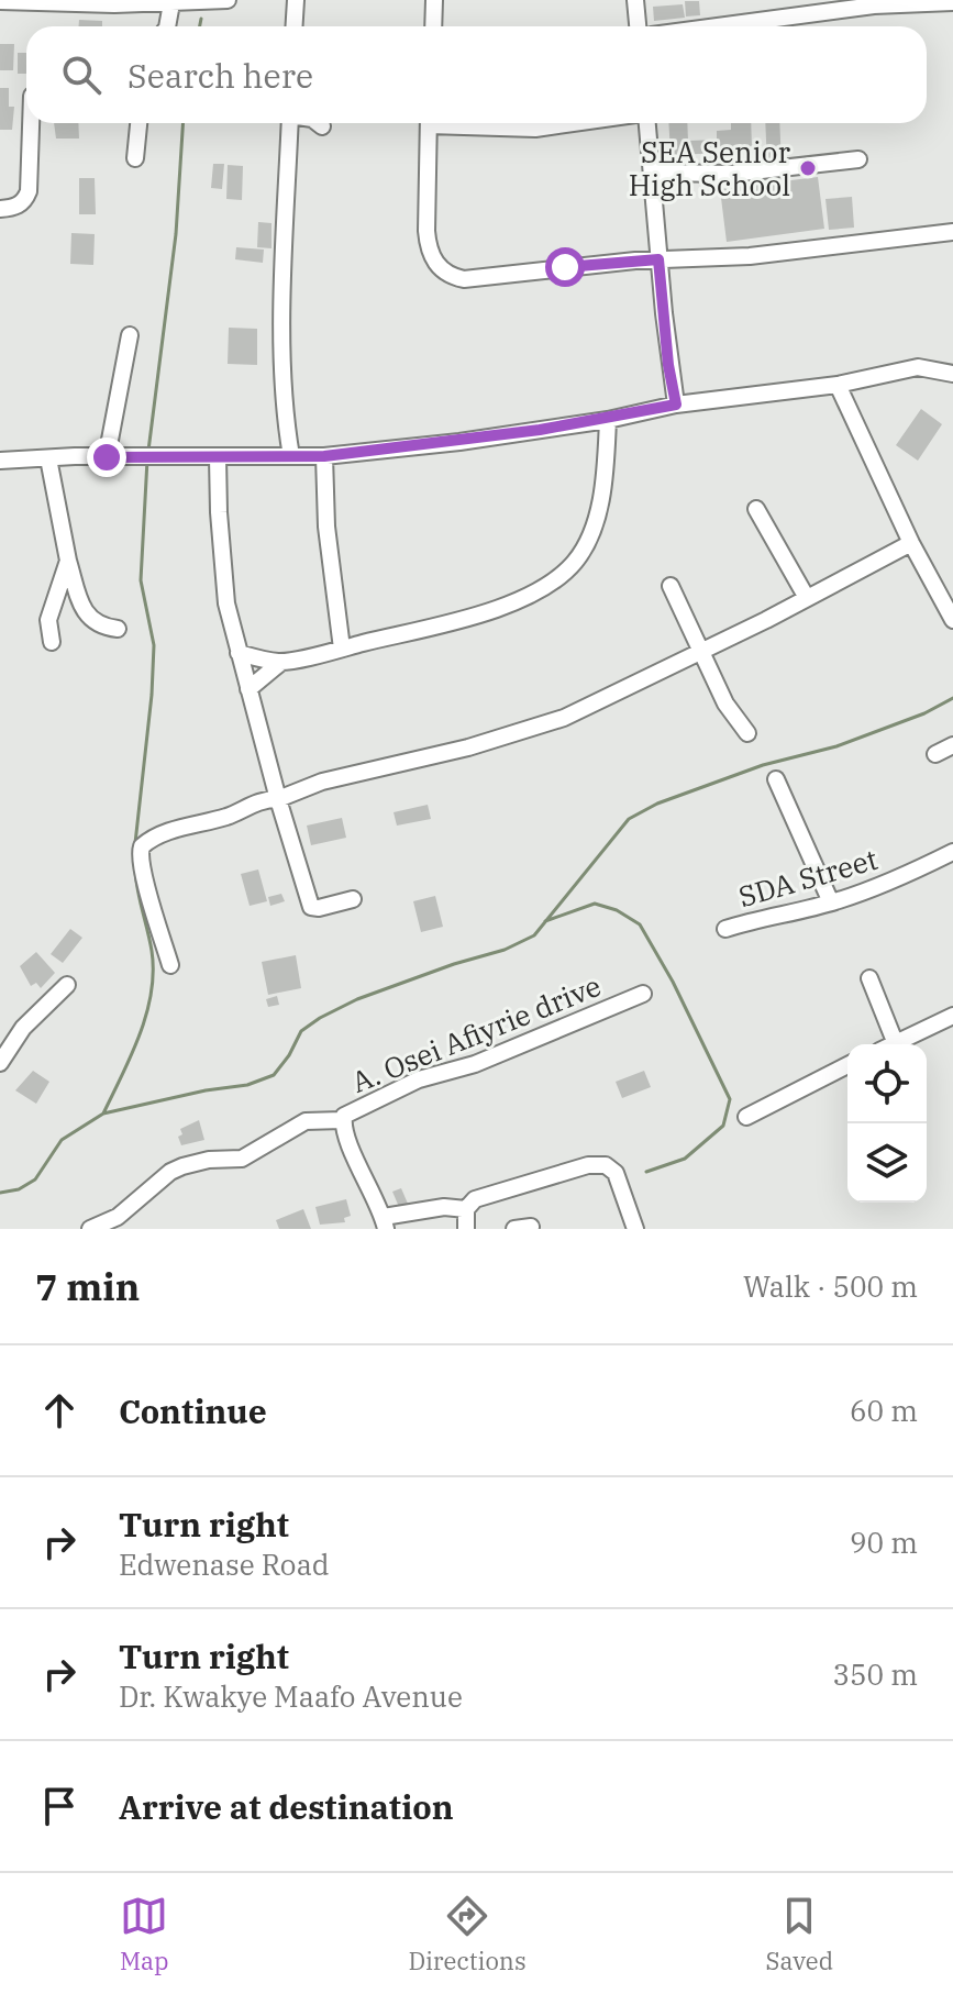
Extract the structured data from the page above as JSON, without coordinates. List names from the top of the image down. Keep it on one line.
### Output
{"streets":{"street":["SDA Street","A. Osei Afiyrie drive"]},"places":["SEA Senior High School"],"page":{"search":"Search here","heading":["7 min","Walk · 500 m"],"list":[["Continue","60 m"],["Turn right","Edwenase Road","90 m"],["Turn right","Dr. Kwakye Maafo Avenue","350 m"],"Arrive at destination"],"nav":["Map","Directions","Saved"]}}
